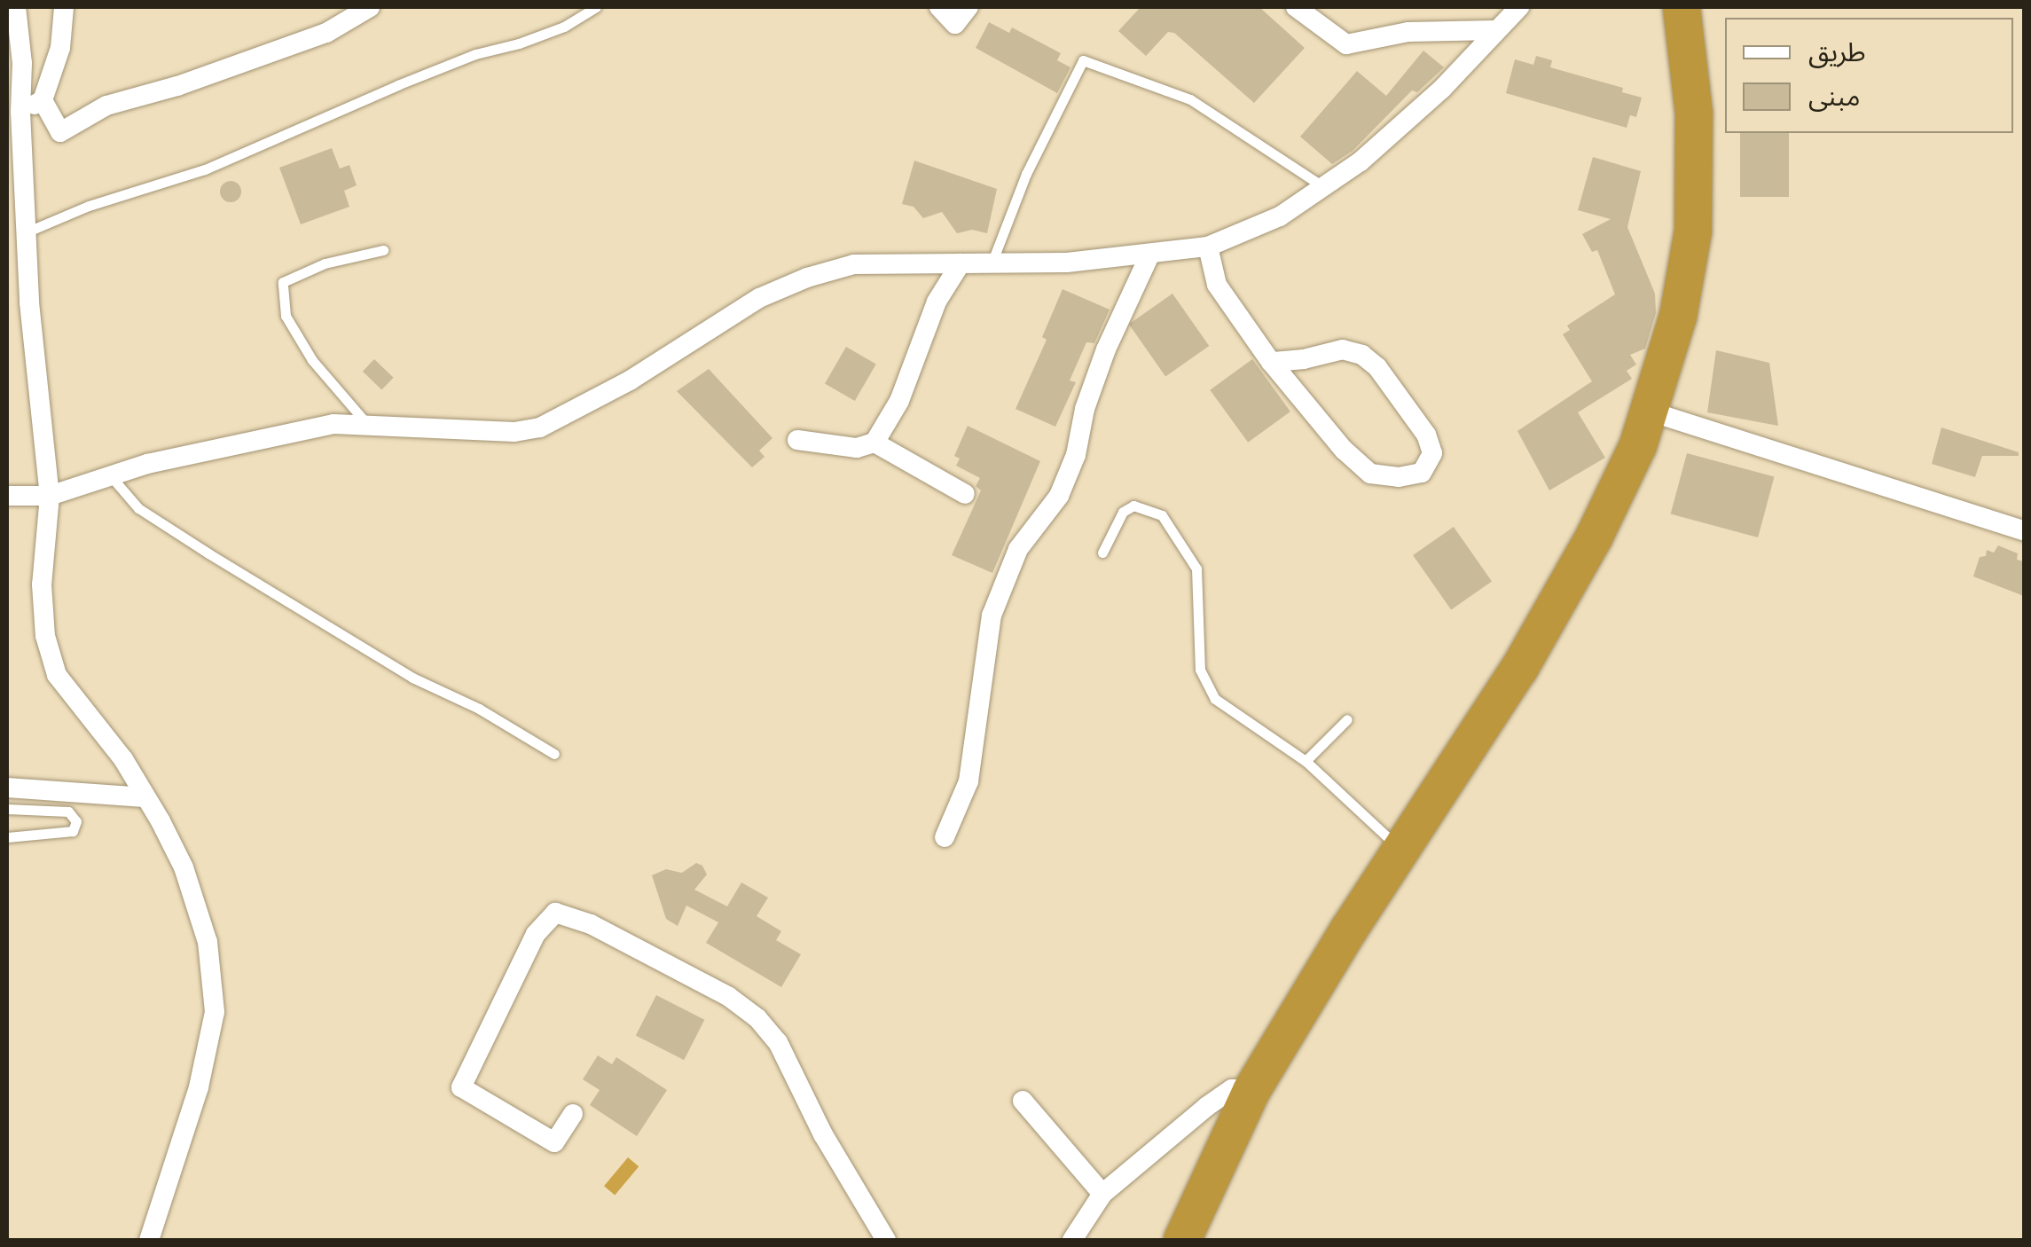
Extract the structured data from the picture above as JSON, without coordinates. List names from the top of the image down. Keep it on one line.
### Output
{"legend":["طريق","مبنى"]}
